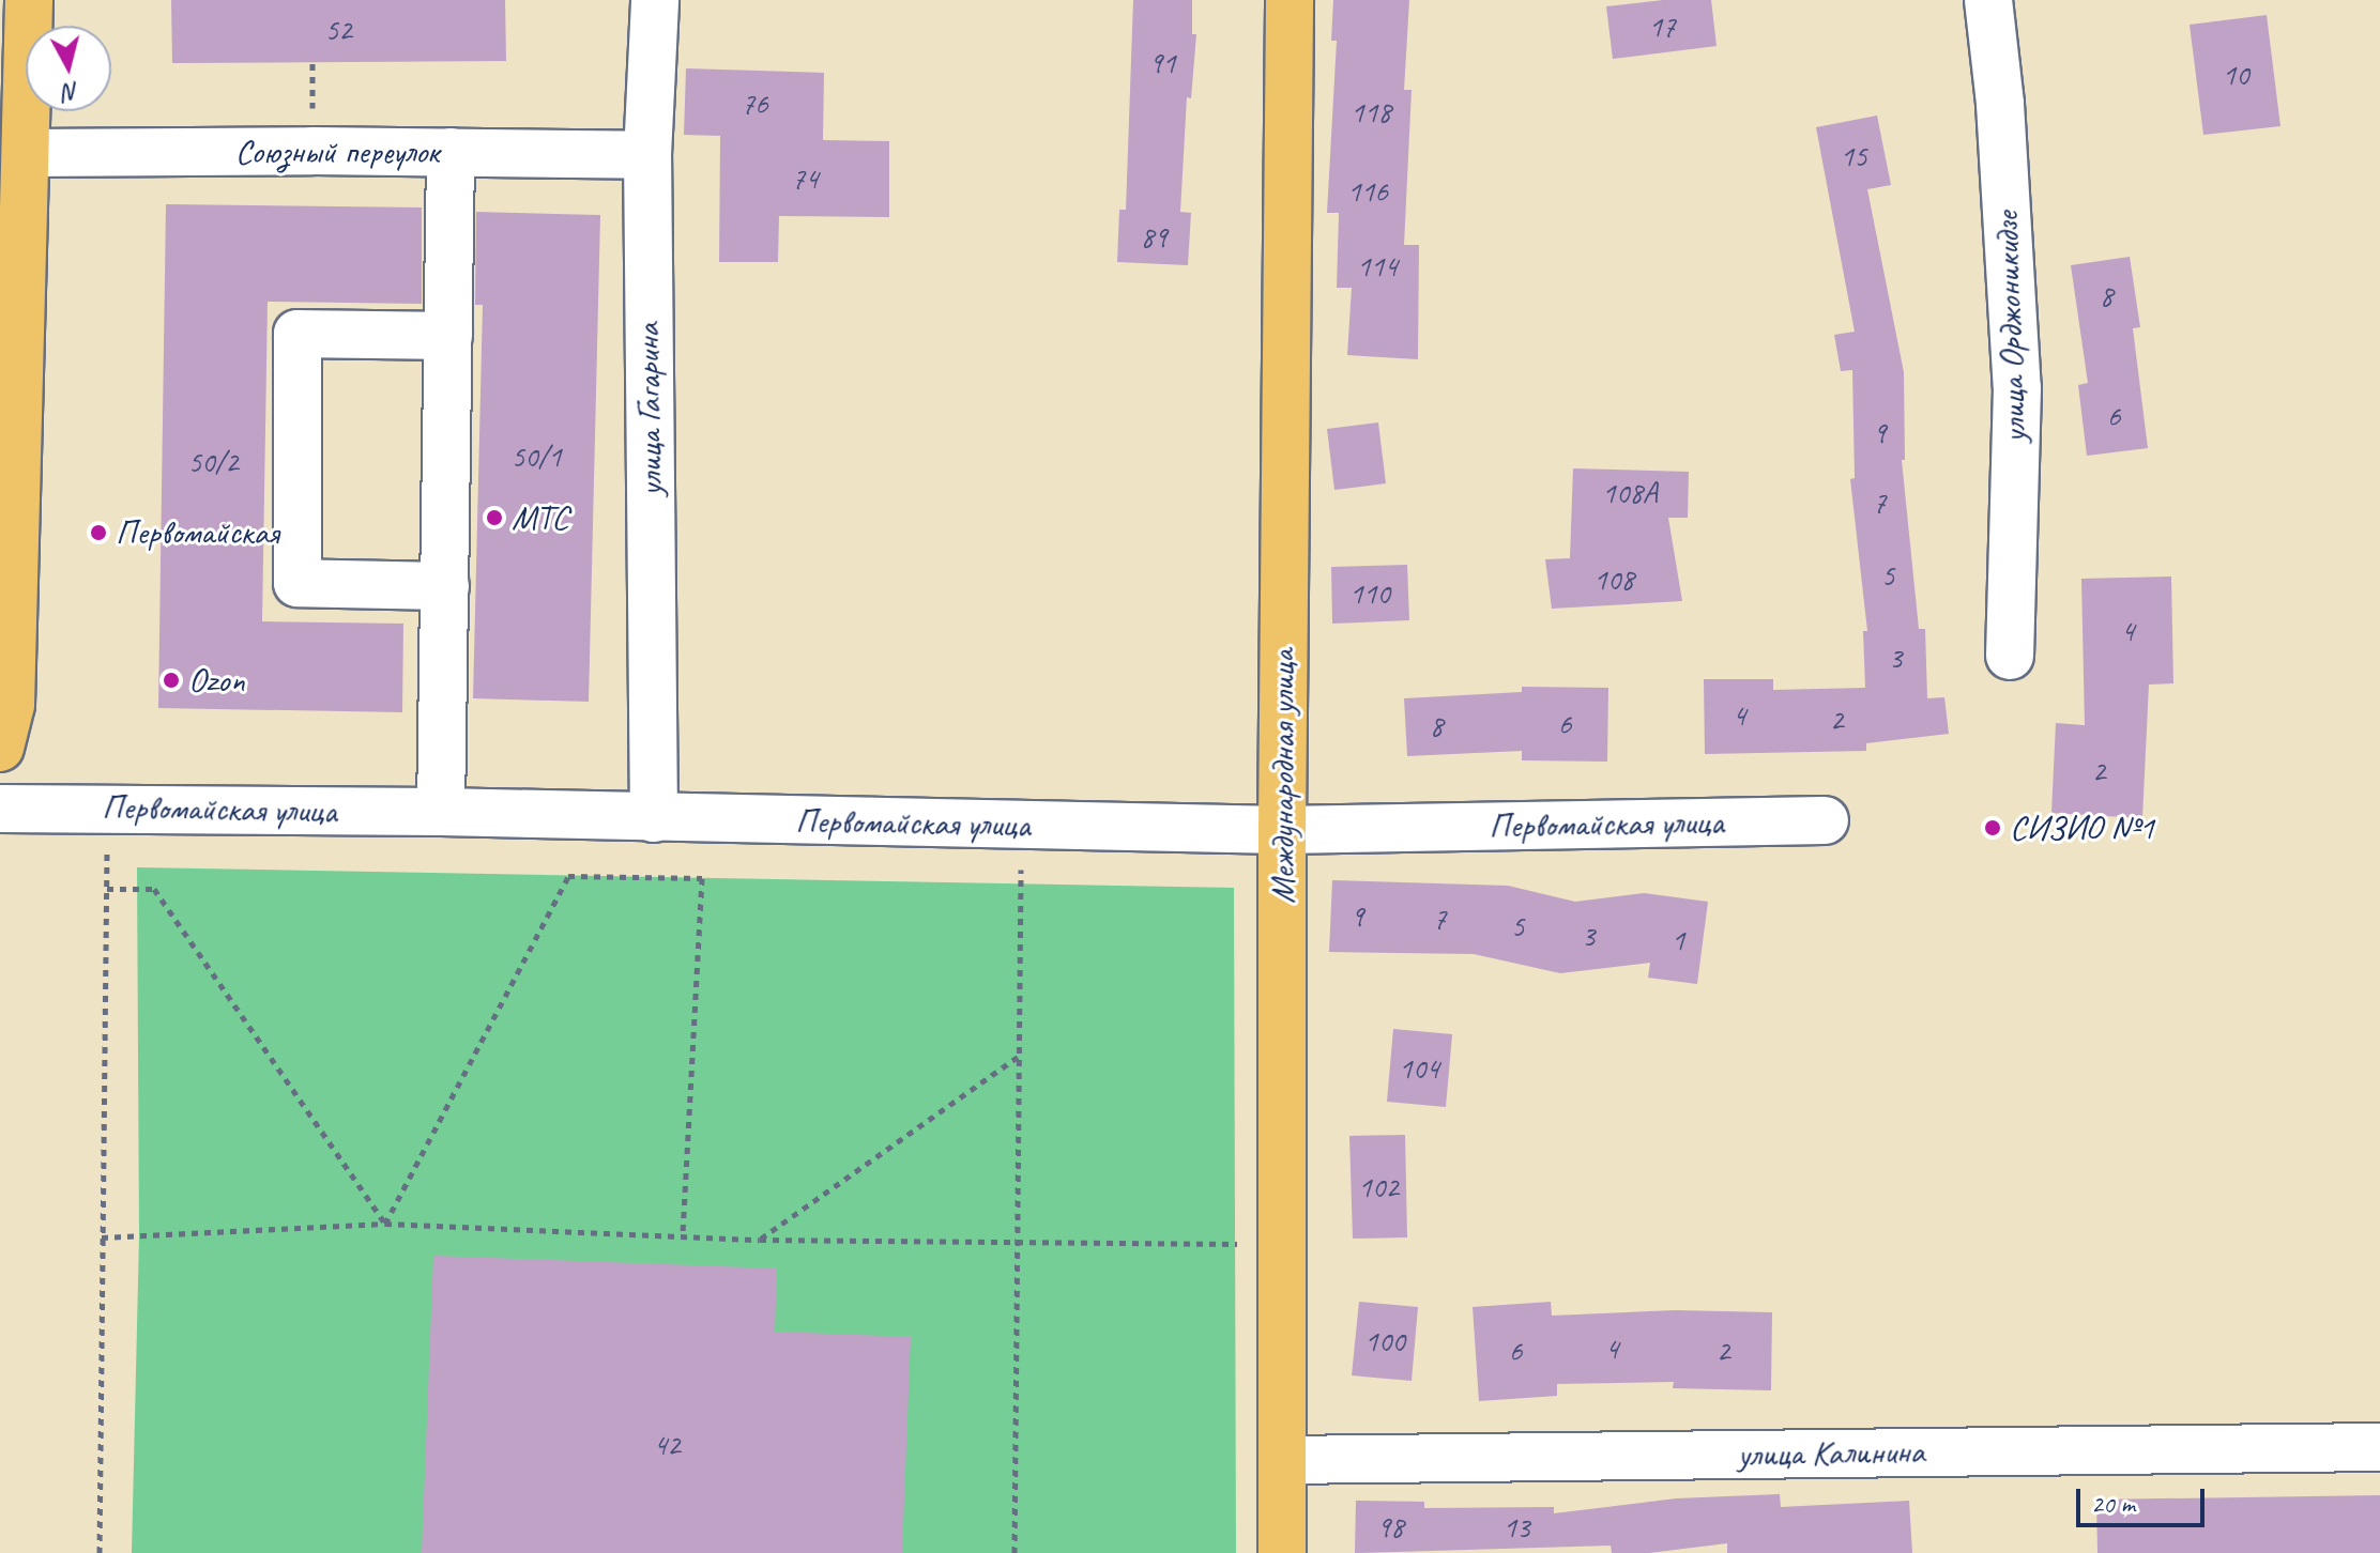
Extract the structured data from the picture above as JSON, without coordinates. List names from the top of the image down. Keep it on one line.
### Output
{"streets":{"main road":["Международная улица"],"street":["Союзный переулок","улица Орджоникидзе","улица Гагарина","Первомайская улица","улица Калинина"]},"crossings":[["Союзный переулок","улица Гагарина"],["улица Гагарина","Первомайская улица"],["Международная улица","Первомайская улица"],["Международная улица","улица Калинина"]],"places":["МТС","Первомайская","Ozon","СИЗИО №1"],"house_numbers":["17","52","91","10","76","118","15","74","116","89","114","8","6","9","50/1","50/2","108А","7","5","108","110","4","3","4","2","6","8","2","9","7","5","3","1","104","102","100","4","6","2","42","98","13"],"scale_bar":"20 m","north":"bottom"}
